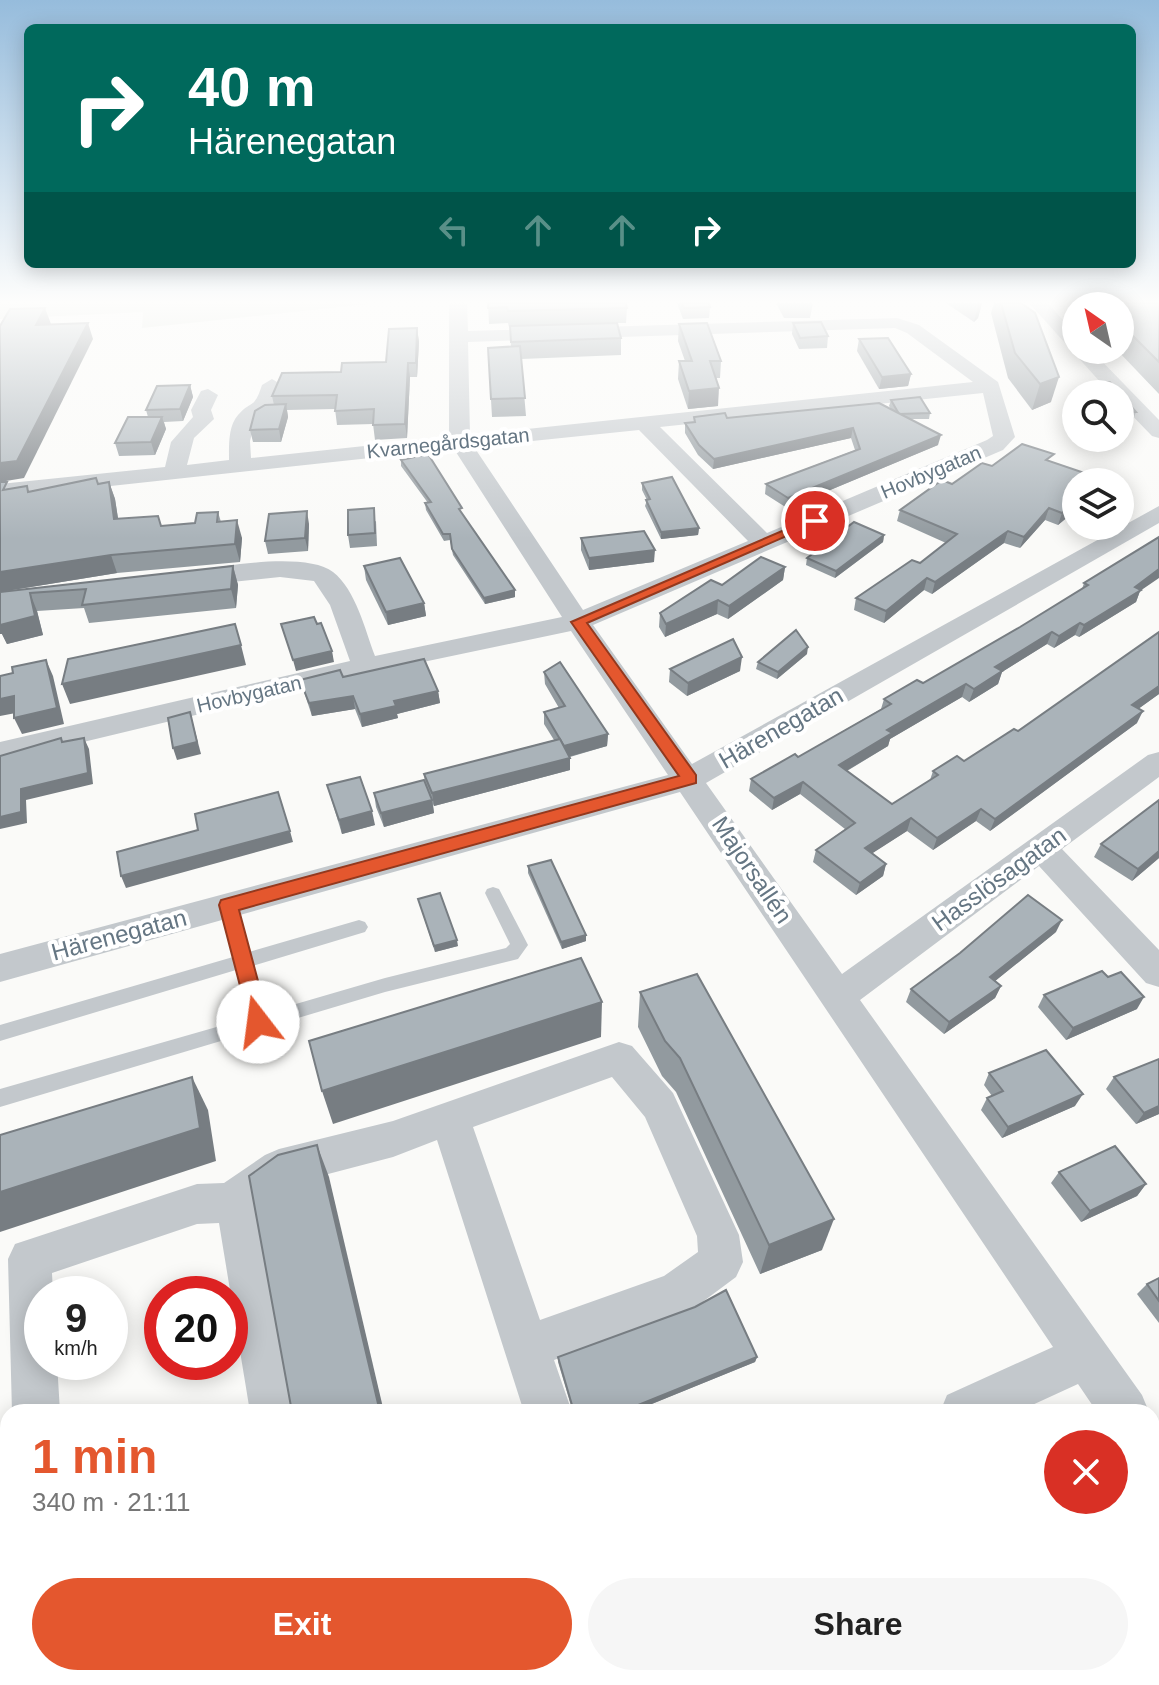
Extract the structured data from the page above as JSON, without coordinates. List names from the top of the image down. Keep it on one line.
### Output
{"streets":{"street":["Kvarnegårdsgatan","Hovbygatan","Härenegatan","Majorsallén","Hasslösagatan"]},"crossings":[["Kvarnegårdsgatan","Hovbygatan"],["Kvarnegårdsgatan","Majorsallén"],["Hovbygatan","Majorsallén"],["Härenegatan","Majorsallén"],["Majorsallén","Hasslösagatan"]],"north":"top left","page":{"turn":["40 m","Härenegatan"],"speed":"9 km/h","limit":"20","heading":["1 min","340 m · 21:11"],"buttons":["Exit","Share"]}}
